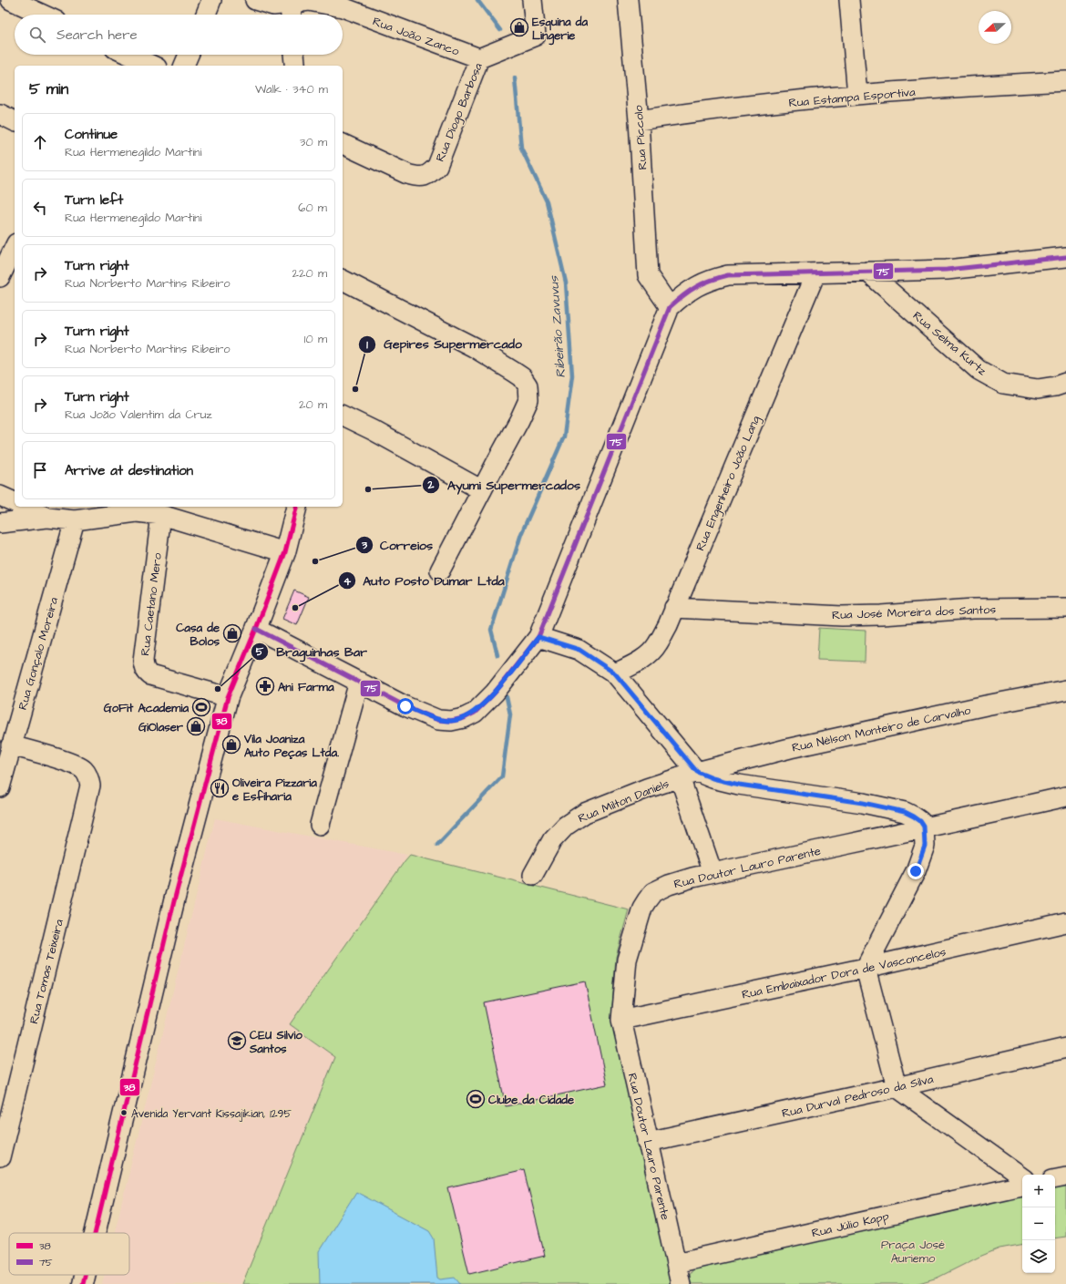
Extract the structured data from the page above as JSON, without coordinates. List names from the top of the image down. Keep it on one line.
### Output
{"streets":{"street":["Rua João Zanco","Rua Estampa Esportiva","Rua Diogo Barbosa","Rua Piccolo","Rua Selma Kurtz","Rua Engenheiro João Lang","Rua Caetano Mero","Rua José Moreira dos Santos","Rua Gonçalo Moreira","Rua Nélson Monteiro de Carvalho","Rua Milton Daniels","Rua Doutor Lauro Parente","Rua Tomas Teixeira","Rua Embaixador Dora de Vasconcelos","Rua Durval Pedroso da Silva","Rua Júlio Kapp"]},"crossings":[["Rua João Zanco","Rua Diogo Barbosa"],["Rua Estampa Esportiva","Rua Piccolo"],["Rua Engenheiro João Lang","Rua José Moreira dos Santos"],["Rua Gonçalo Moreira","Rua Tomas Teixeira"],["Rua Nélson Monteiro de Carvalho","Rua Milton Daniels"],["Rua Doutor Lauro Parente","Rua Embaixador Dora de Vasconcelos"],["Rua Doutor Lauro Parente","Rua Durval Pedroso da Silva"],["Rua Doutor Lauro Parente","Rua Júlio Kapp"]],"water":["Ribeirão Zavuvus"],"parks":["Praça José Auriemo"],"places":{"shop":["Esquina da Lingerie","Casa de Bolos","GiOlaser","Vila Joaniza Auto Peças Ltda."],"other":["Gepires Supermercado","Ayumi Supermercados","Correios","Auto Posto Dumar Ltda","Braguinhas Bar","Avenida Yervant Kissajikian, 1295"],"pharmacy":["Ani Farma"],"sports":["GoFit Academia","Clube da Cidade"],"restaurant":["Oliveira Pizzaria e Esfiharia"],"school or university":["CEU Silvio Santos"]},"lines":["transit line 75","transit line 38"],"legend":["38","75"],"north":"left","page":{"search":"Search here","heading":["5 min","Walk · 340 m"],"list":[["Continue","Rua Hermenegildo Martini","30 m"],["Turn left","Rua Hermenegildo Martini","60 m"],["Turn right","Rua Norberto Martins Ribeiro","220 m"],["Turn right","Rua Norberto Martins Ribeiro","10 m"],["Turn right","Rua João Valentim da Cruz","20 m"],"Arrive at destination"],"map_buttons":["+","−"]}}
